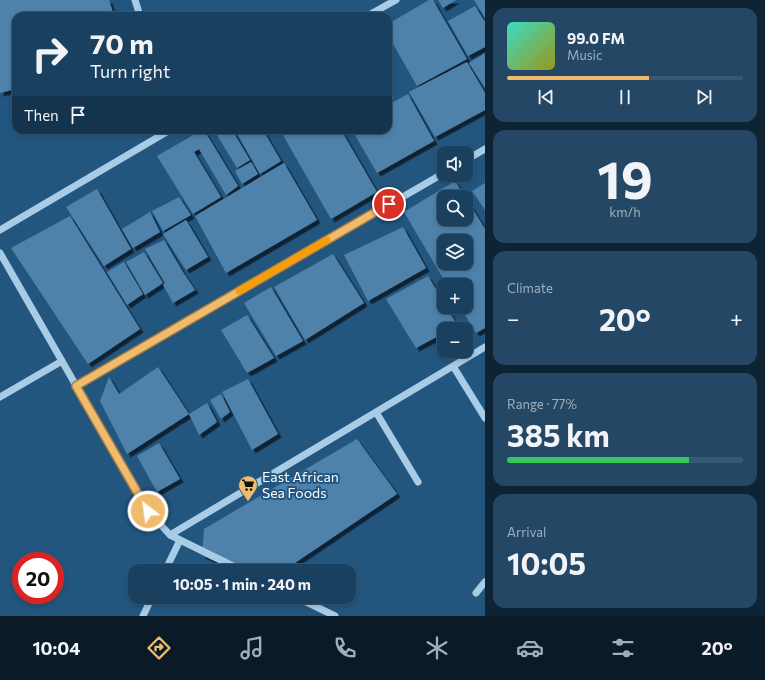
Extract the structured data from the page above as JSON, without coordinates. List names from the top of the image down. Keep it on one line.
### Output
{"places":{"supermarket":["East African Sea Foods"]},"page":{"turn":["70 m","Turn right"],"song":["99.0 FM","Music"],"then":"Then","tile":[["19","km/h"],"Climate",["Range · 77%","385 km"],["Arrival","10:05"]],"map_buttons":["+","−"],"heat":["−","20°","+"],"limit":"20","trip":"10:05 · 1 min · 240 m","tabs":["10:04","20°"]}}
